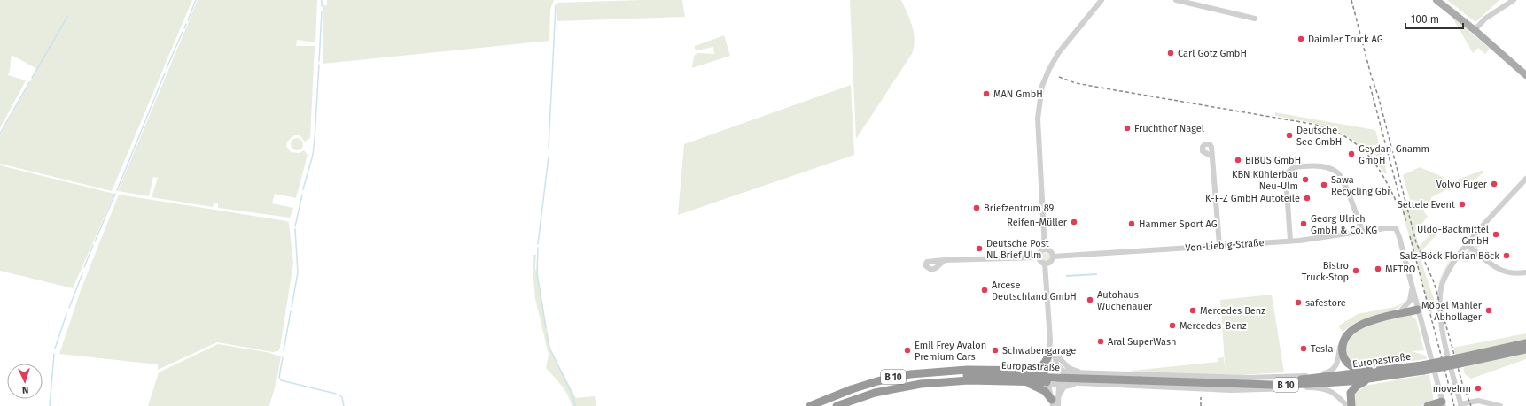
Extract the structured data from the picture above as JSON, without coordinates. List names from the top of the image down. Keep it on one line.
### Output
{"streets":{"highway":["Europastraße","B 10"],"street":["Von-Liebig-Straße"]},"crossings":[["Europastraße","B 10"]],"places":["Daimler Truck AG","Carl Götz GmbH","MAN GmbH","Fruchthof Nagel","Deutsche See GmbH","Geydan-Gnamm GmbH","BIBUS GmbH","KBN Kühlerbau Neu-Ulm","Volvo Fuger","Sawa Recycling Gbr","K-F-Z GmbH Autoteile","Settele Event","Briefzentrum 89","Reifen-Müller","Hammer Sport AG","Georg Ulrich GmbH & Co. KG","Uldo-Backmittel GmbH","Deutsche Post NL Brief Ulm","Salz-Böck Florian Böck","METRO","Bistro Truck-Stop","Arcese Deutschland GmbH","Autohaus Wuchenauer","safestore","Mercedes Benz","Möbel Mahler Abhollager","Mercedes-Benz","Aral SuperWash","Tesla","Emil Frey Avalon Premium Cars","Schwabengarage","moveInn"],"scale_bar":"100 m","north":"bottom"}
